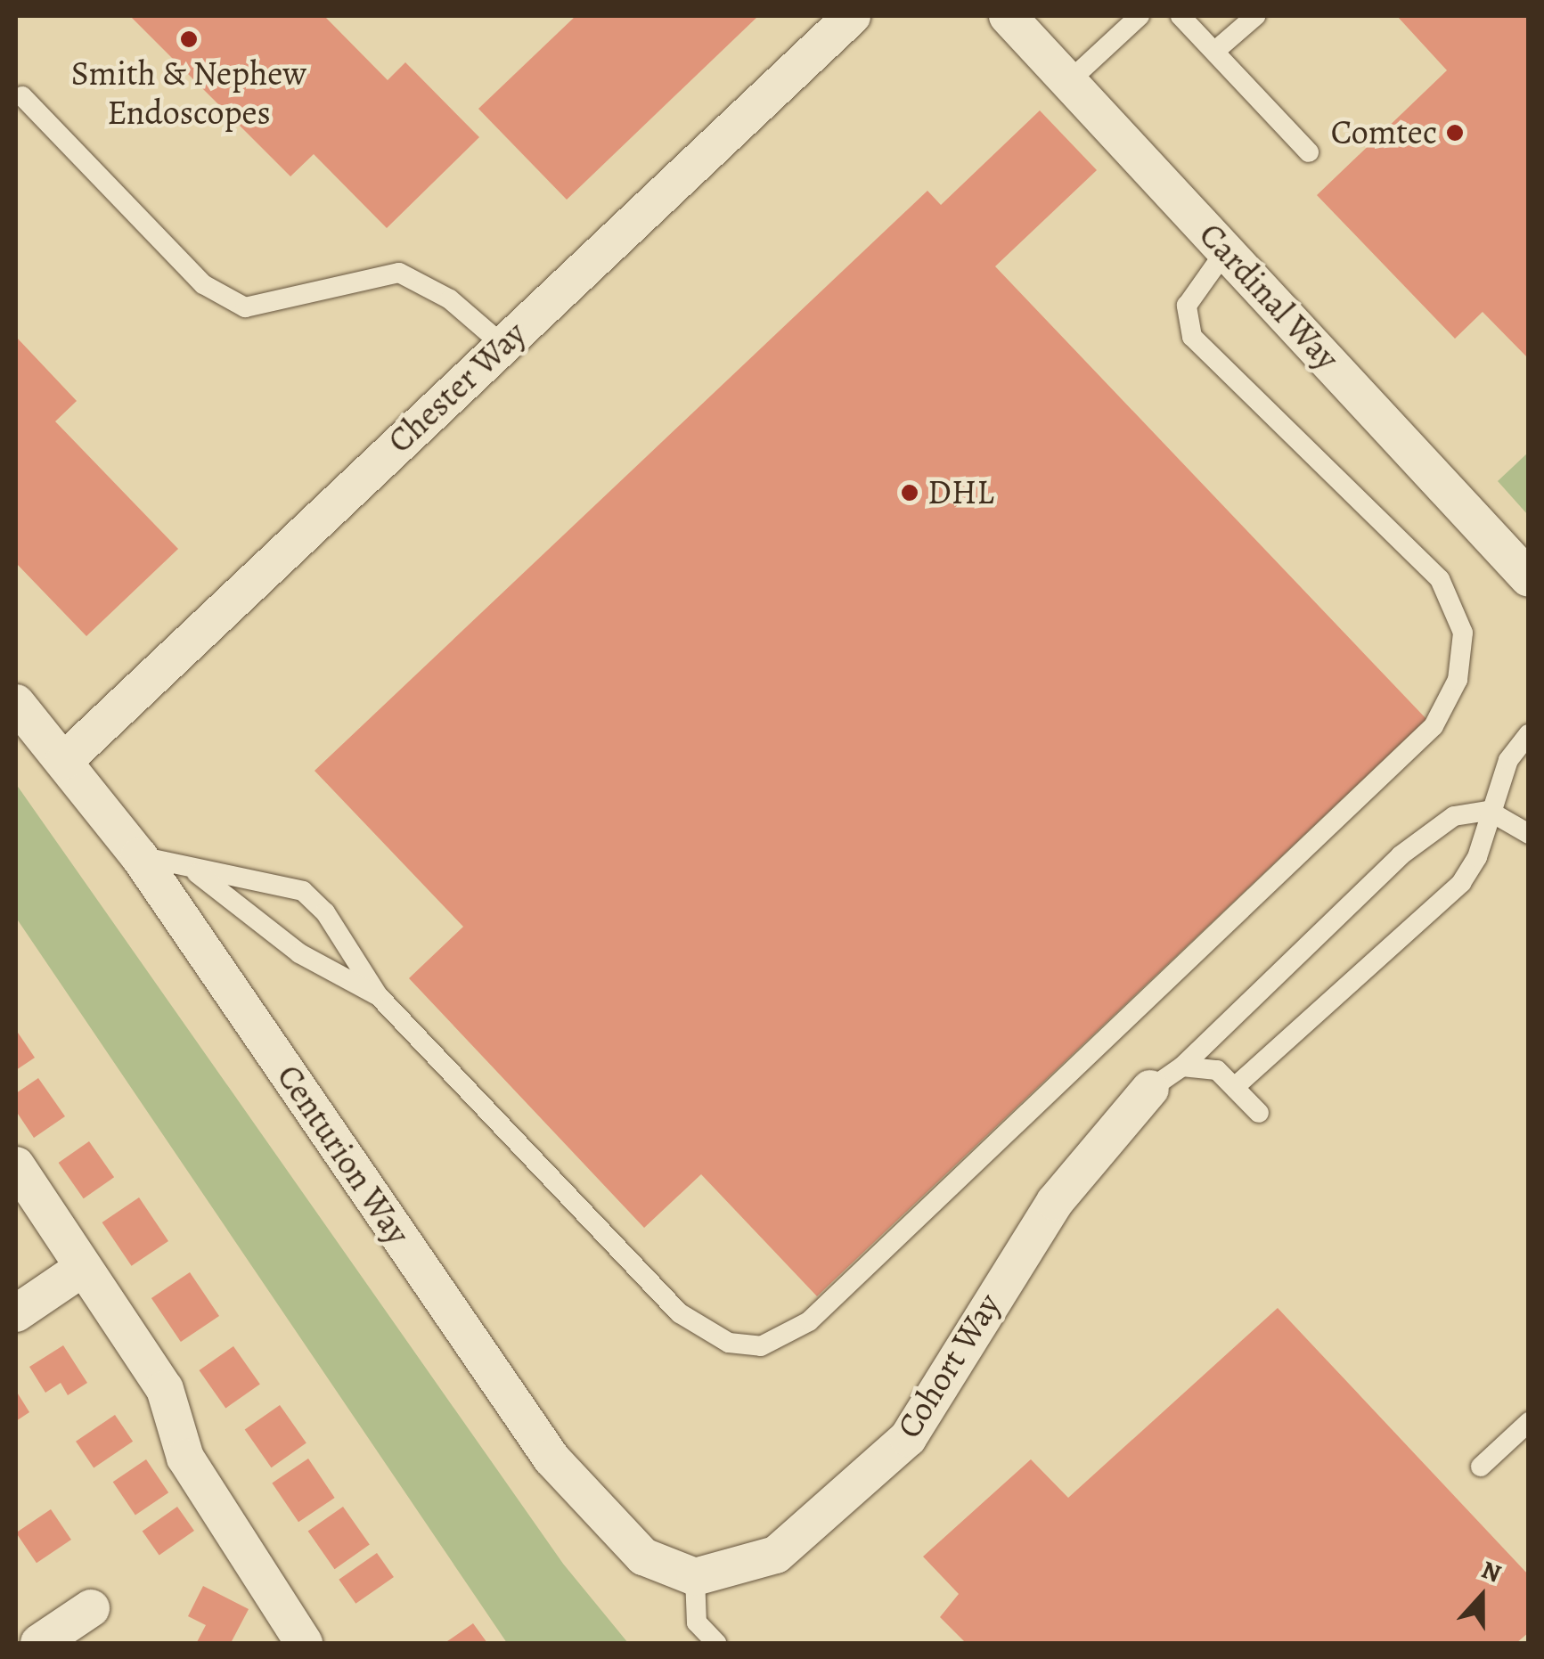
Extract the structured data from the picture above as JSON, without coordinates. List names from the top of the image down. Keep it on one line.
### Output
{"streets":{"street":["Cardinal Way","Chester Way","Centurion Way","Cohort Way"]},"crossings":[["Chester Way","Centurion Way"],["Centurion Way","Cohort Way"]],"places":["Smith & Nephew Endoscopes","Comtec","DHL"],"north":"top"}
